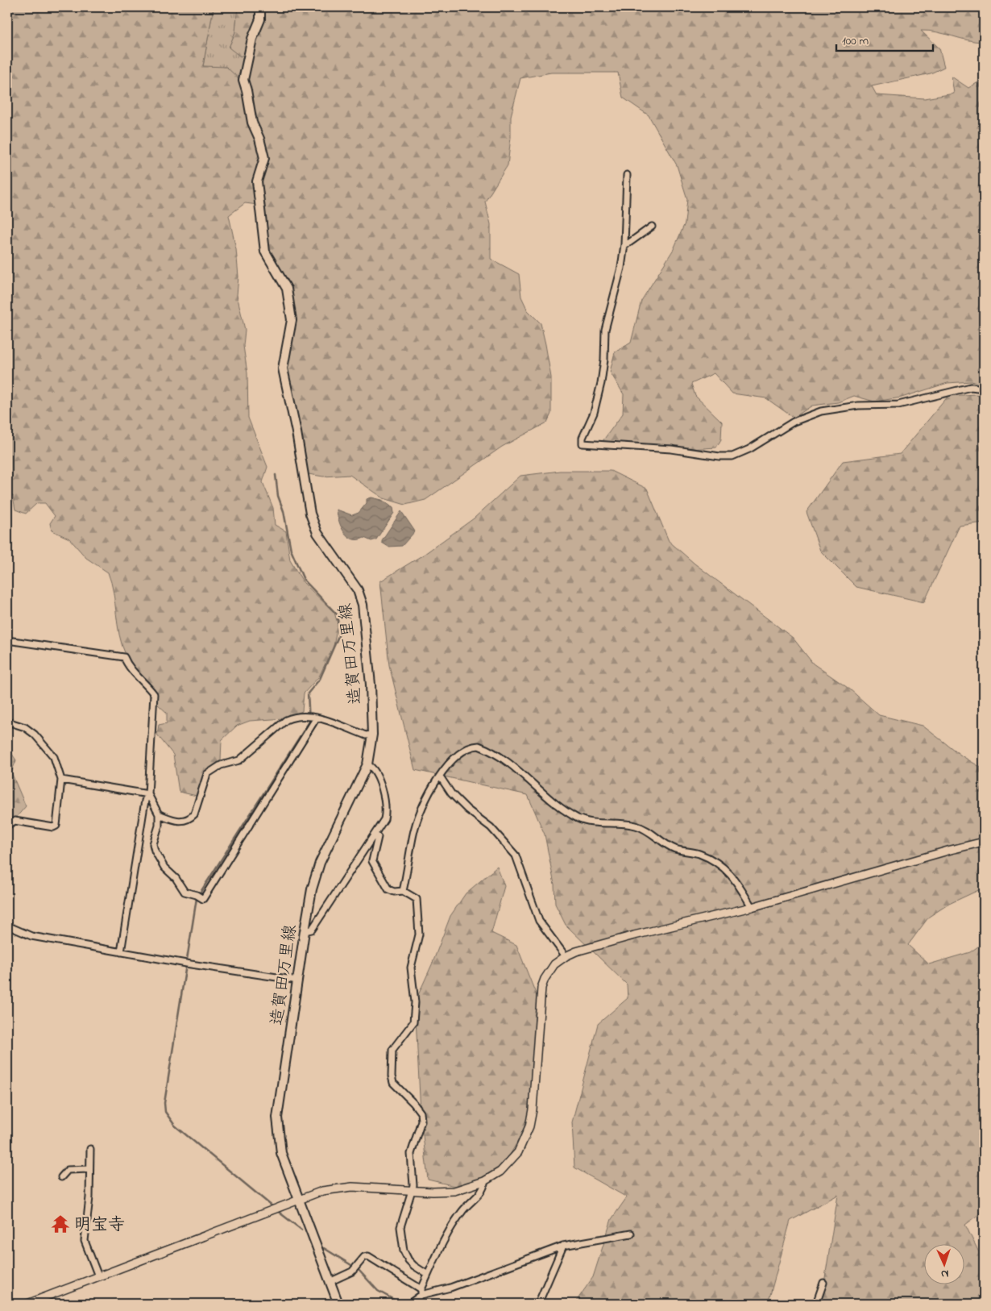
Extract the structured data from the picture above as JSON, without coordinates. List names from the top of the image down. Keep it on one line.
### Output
{"streets":{"main road":["造賀田万里線"]},"places":{"temple":["明宝寺"]},"scale_bar":"100 m","north":"bottom"}
